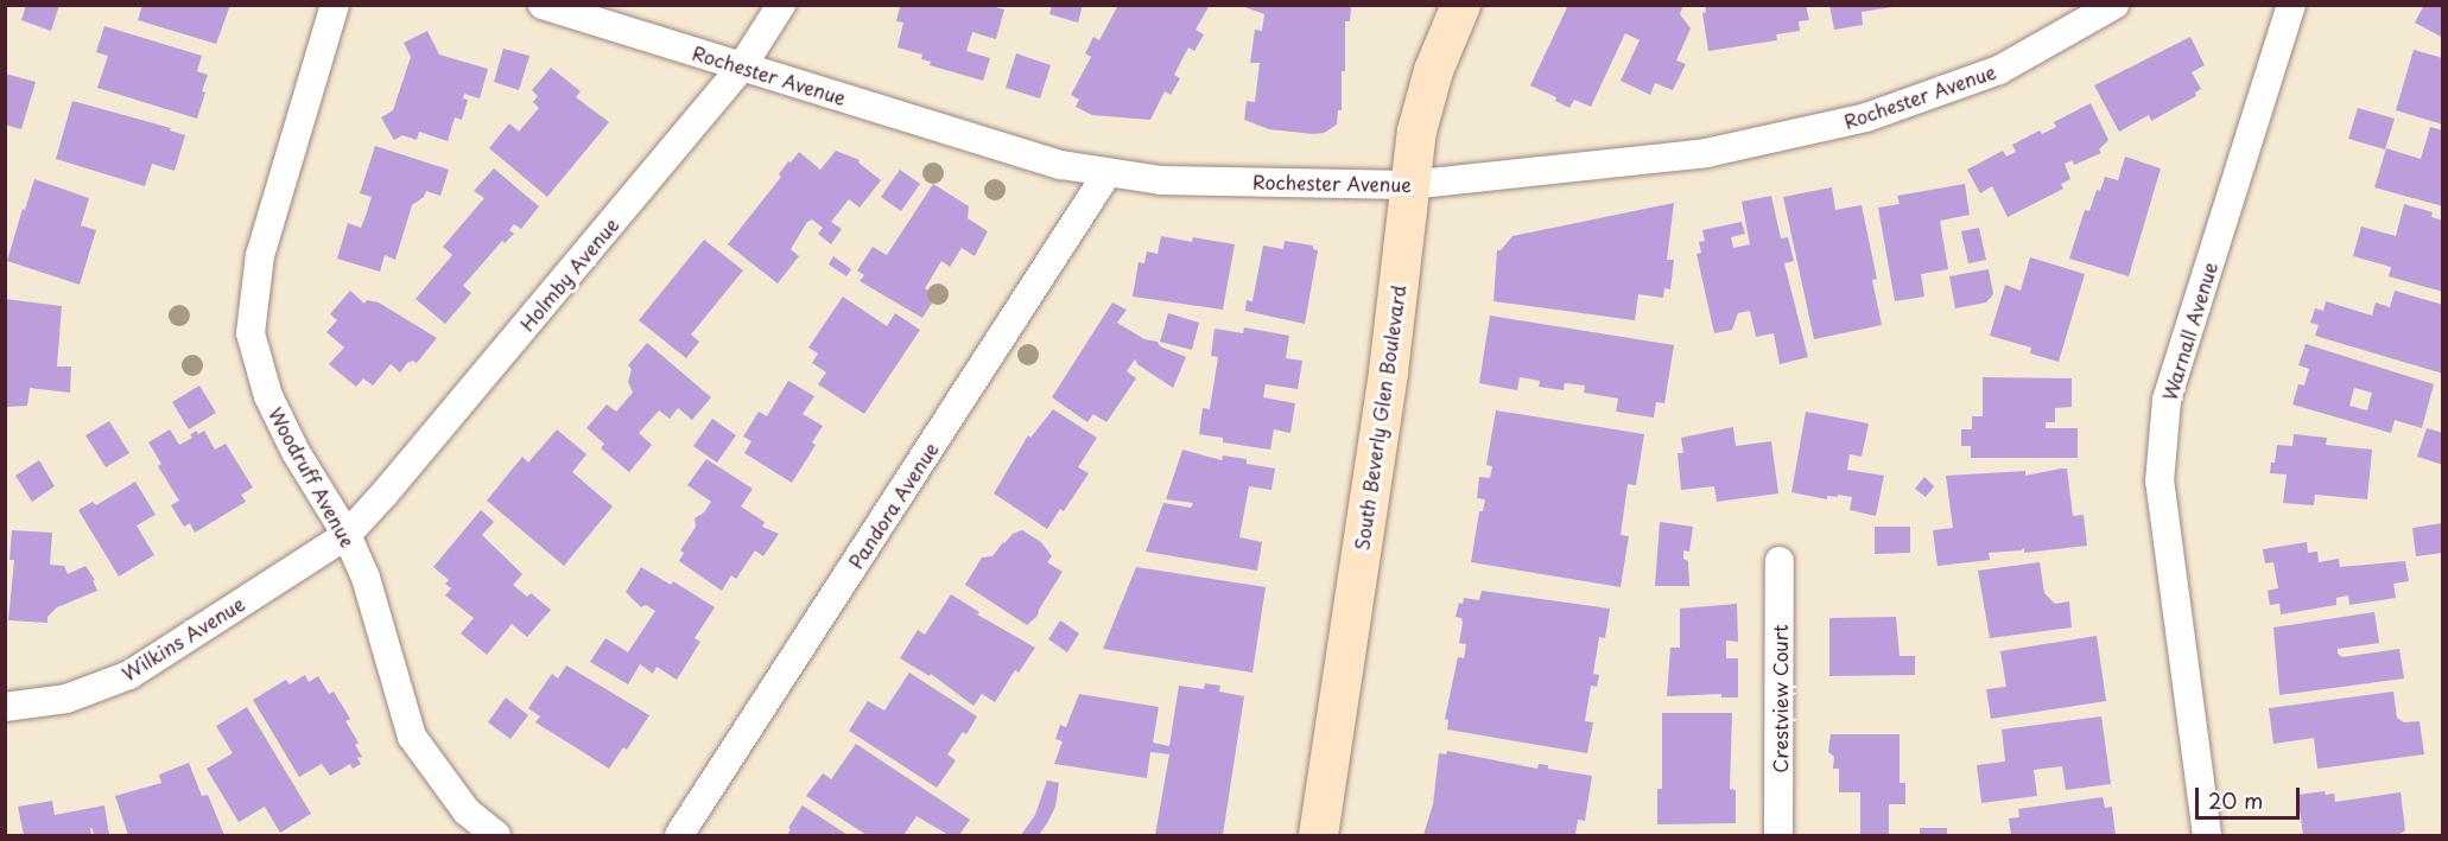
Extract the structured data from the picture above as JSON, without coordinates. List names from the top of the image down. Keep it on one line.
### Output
{"streets":{"main road":["South Beverly Glen Boulevard"],"street":["Rochester Avenue","Holmby Avenue","Warnall Avenue","Woodruff Avenue","Pandora Avenue","Wilkins Avenue","Crestview Court"]},"crossings":[["Rochester Avenue","Holmby Avenue"],["Rochester Avenue","South Beverly Glen Boulevard"],["Rochester Avenue","Pandora Avenue"],["Holmby Avenue","Woodruff Avenue"],["Holmby Avenue","Wilkins Avenue"],["Woodruff Avenue","Wilkins Avenue"]],"scale_bar":"20 m"}
